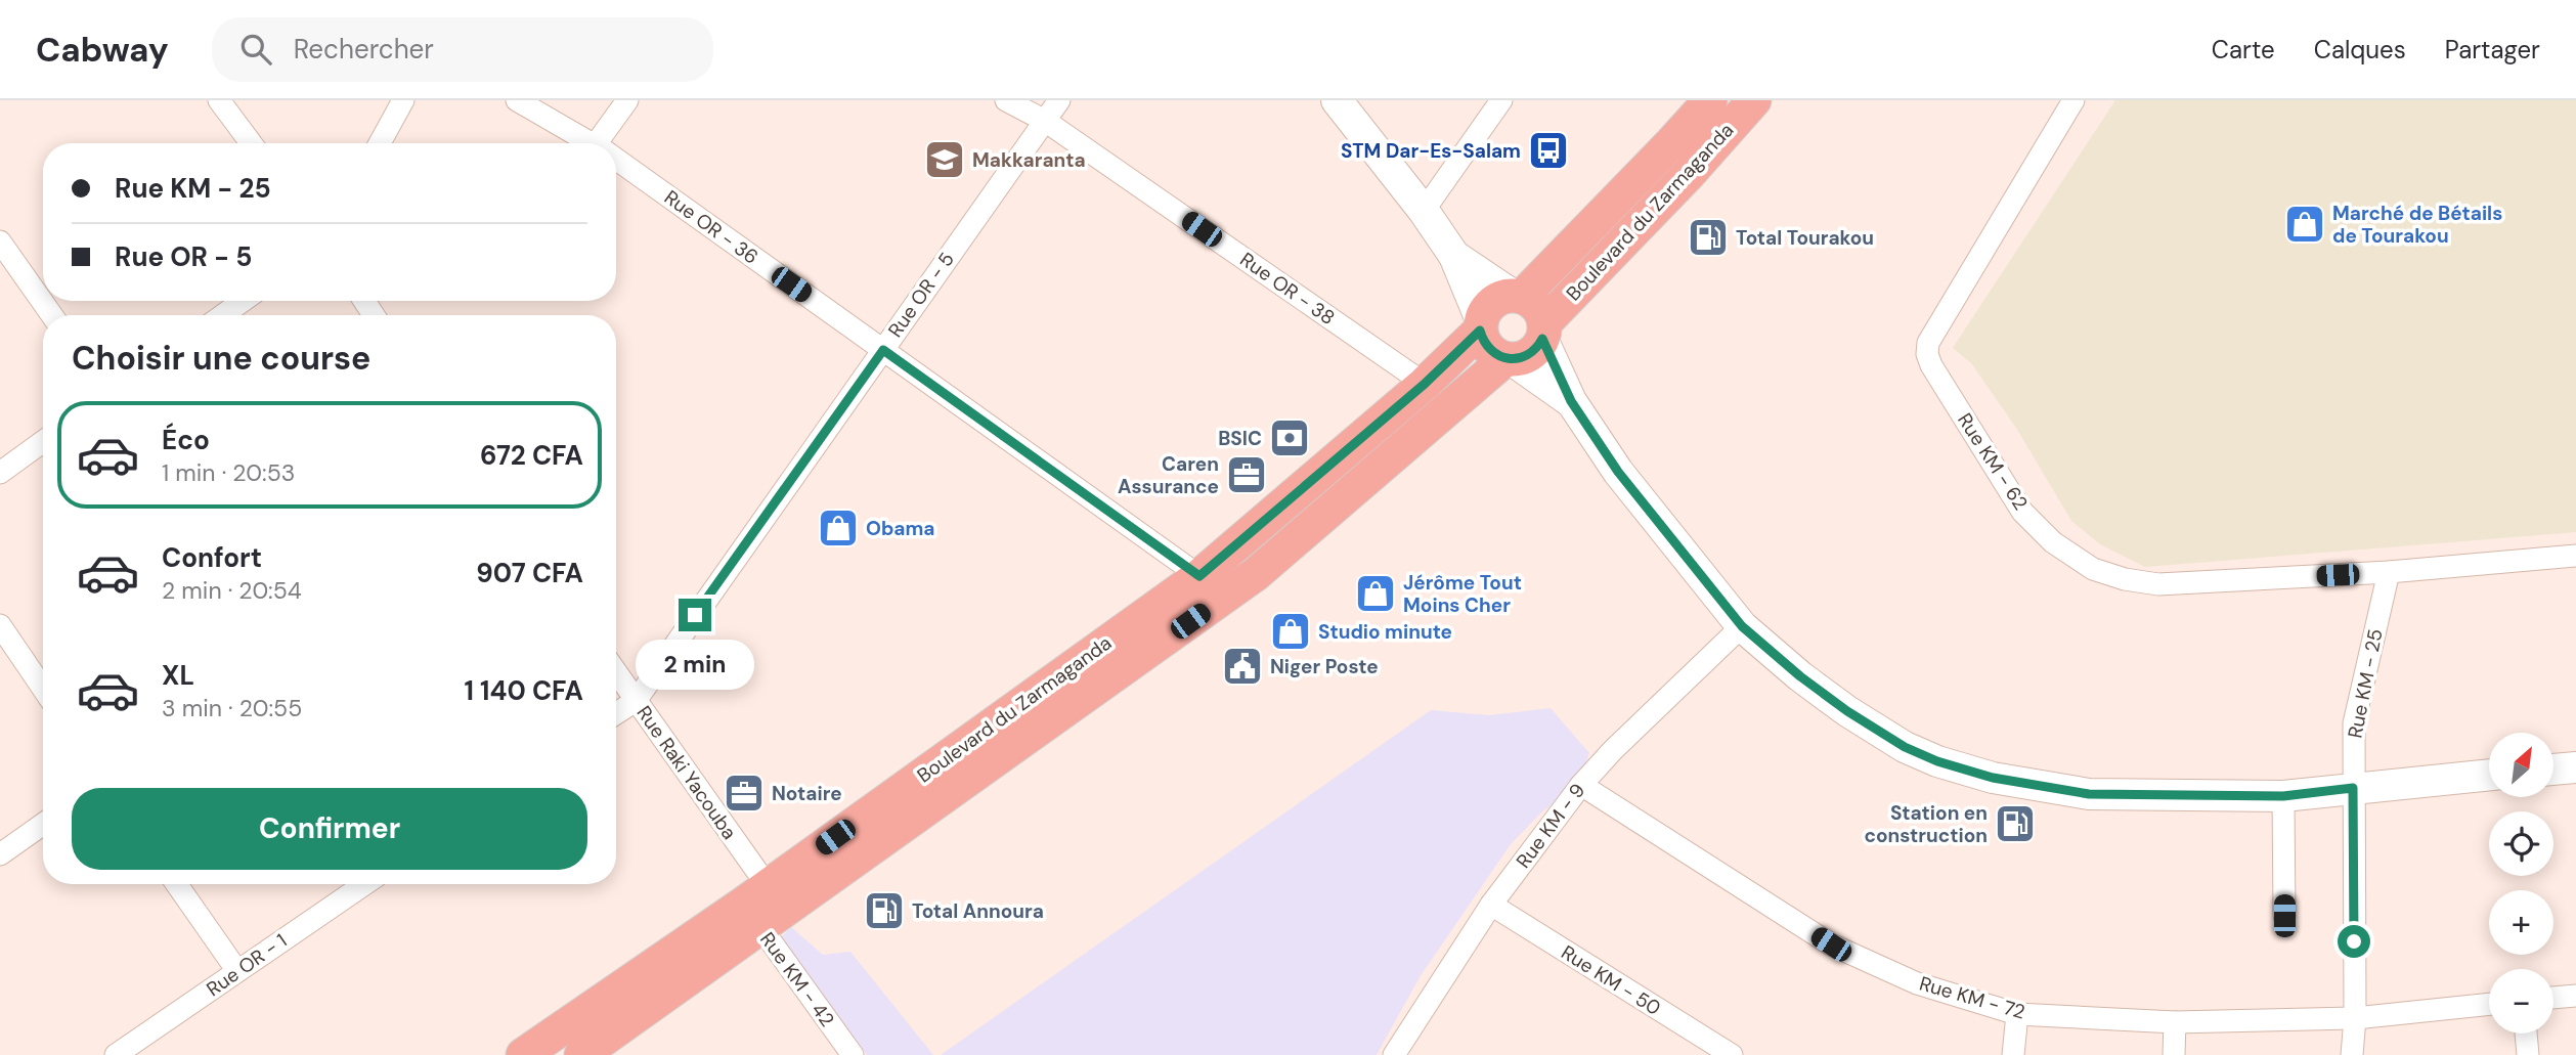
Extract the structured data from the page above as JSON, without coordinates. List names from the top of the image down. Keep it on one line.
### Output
{"streets":{"main road":["Boulevard du Zarmaganda"],"street":["Rue OR - 36","Rue OR - 38","Rue OR - 5","Rue KM - 62","Rue KM - 25","Rue Raki Yacouba","Rue KM - 9","Rue OR - 1","Rue KM - 42","Rue KM - 50","Rue KM - 72"]},"crossings":[["Boulevard du Zarmaganda","Rue OR - 36"],["Boulevard du Zarmaganda","Rue OR - 38"],["Boulevard du Zarmaganda","Rue Raki Yacouba"],["Boulevard du Zarmaganda","Rue KM - 42"],["Rue OR - 36","Rue OR - 5"],["Rue OR - 38","Rue OR - 5"],["Rue OR - 5","Rue Raki Yacouba"],["Rue KM - 62","Rue KM - 25"],["Rue KM - 25","Rue KM - 72"],["Rue Raki Yacouba","Rue KM - 42"],["Rue KM - 9","Rue KM - 50"],["Rue KM - 9","Rue KM - 72"]],"places":{"bus stop":["STM Dar-Es-Salam"],"school or university":["Makkaranta"],"shop":["Marché de Bétails de Tourakou","Obama","Jérôme Tout Moins Cher","Studio minute"],"fuel station":["Total Tourakou","Station en construction","Total Annoura"],"bank":["BSIC"],"office":["Caren Assurance","Notaire"],"public building":["Niger Poste"]},"north":"top right","page":{"header":"Cabway","search":"Rechercher","nav":["Carte","Calques","Partager"],"banner":["Rue KM - 25","Rue OR - 5"],"heading":"Choisir une course","list":[{"name":"Éco","note":"1 min · 20:53","value":"672 CFA"},{"name":"Confort","note":"2 min · 20:54","value":"907 CFA"},{"name":"XL","note":"3 min · 20:55","value":"1 140 CFA"}],"bubble":"2 min","map_buttons":["+","−"],"buttons":"Confirmer"}}
